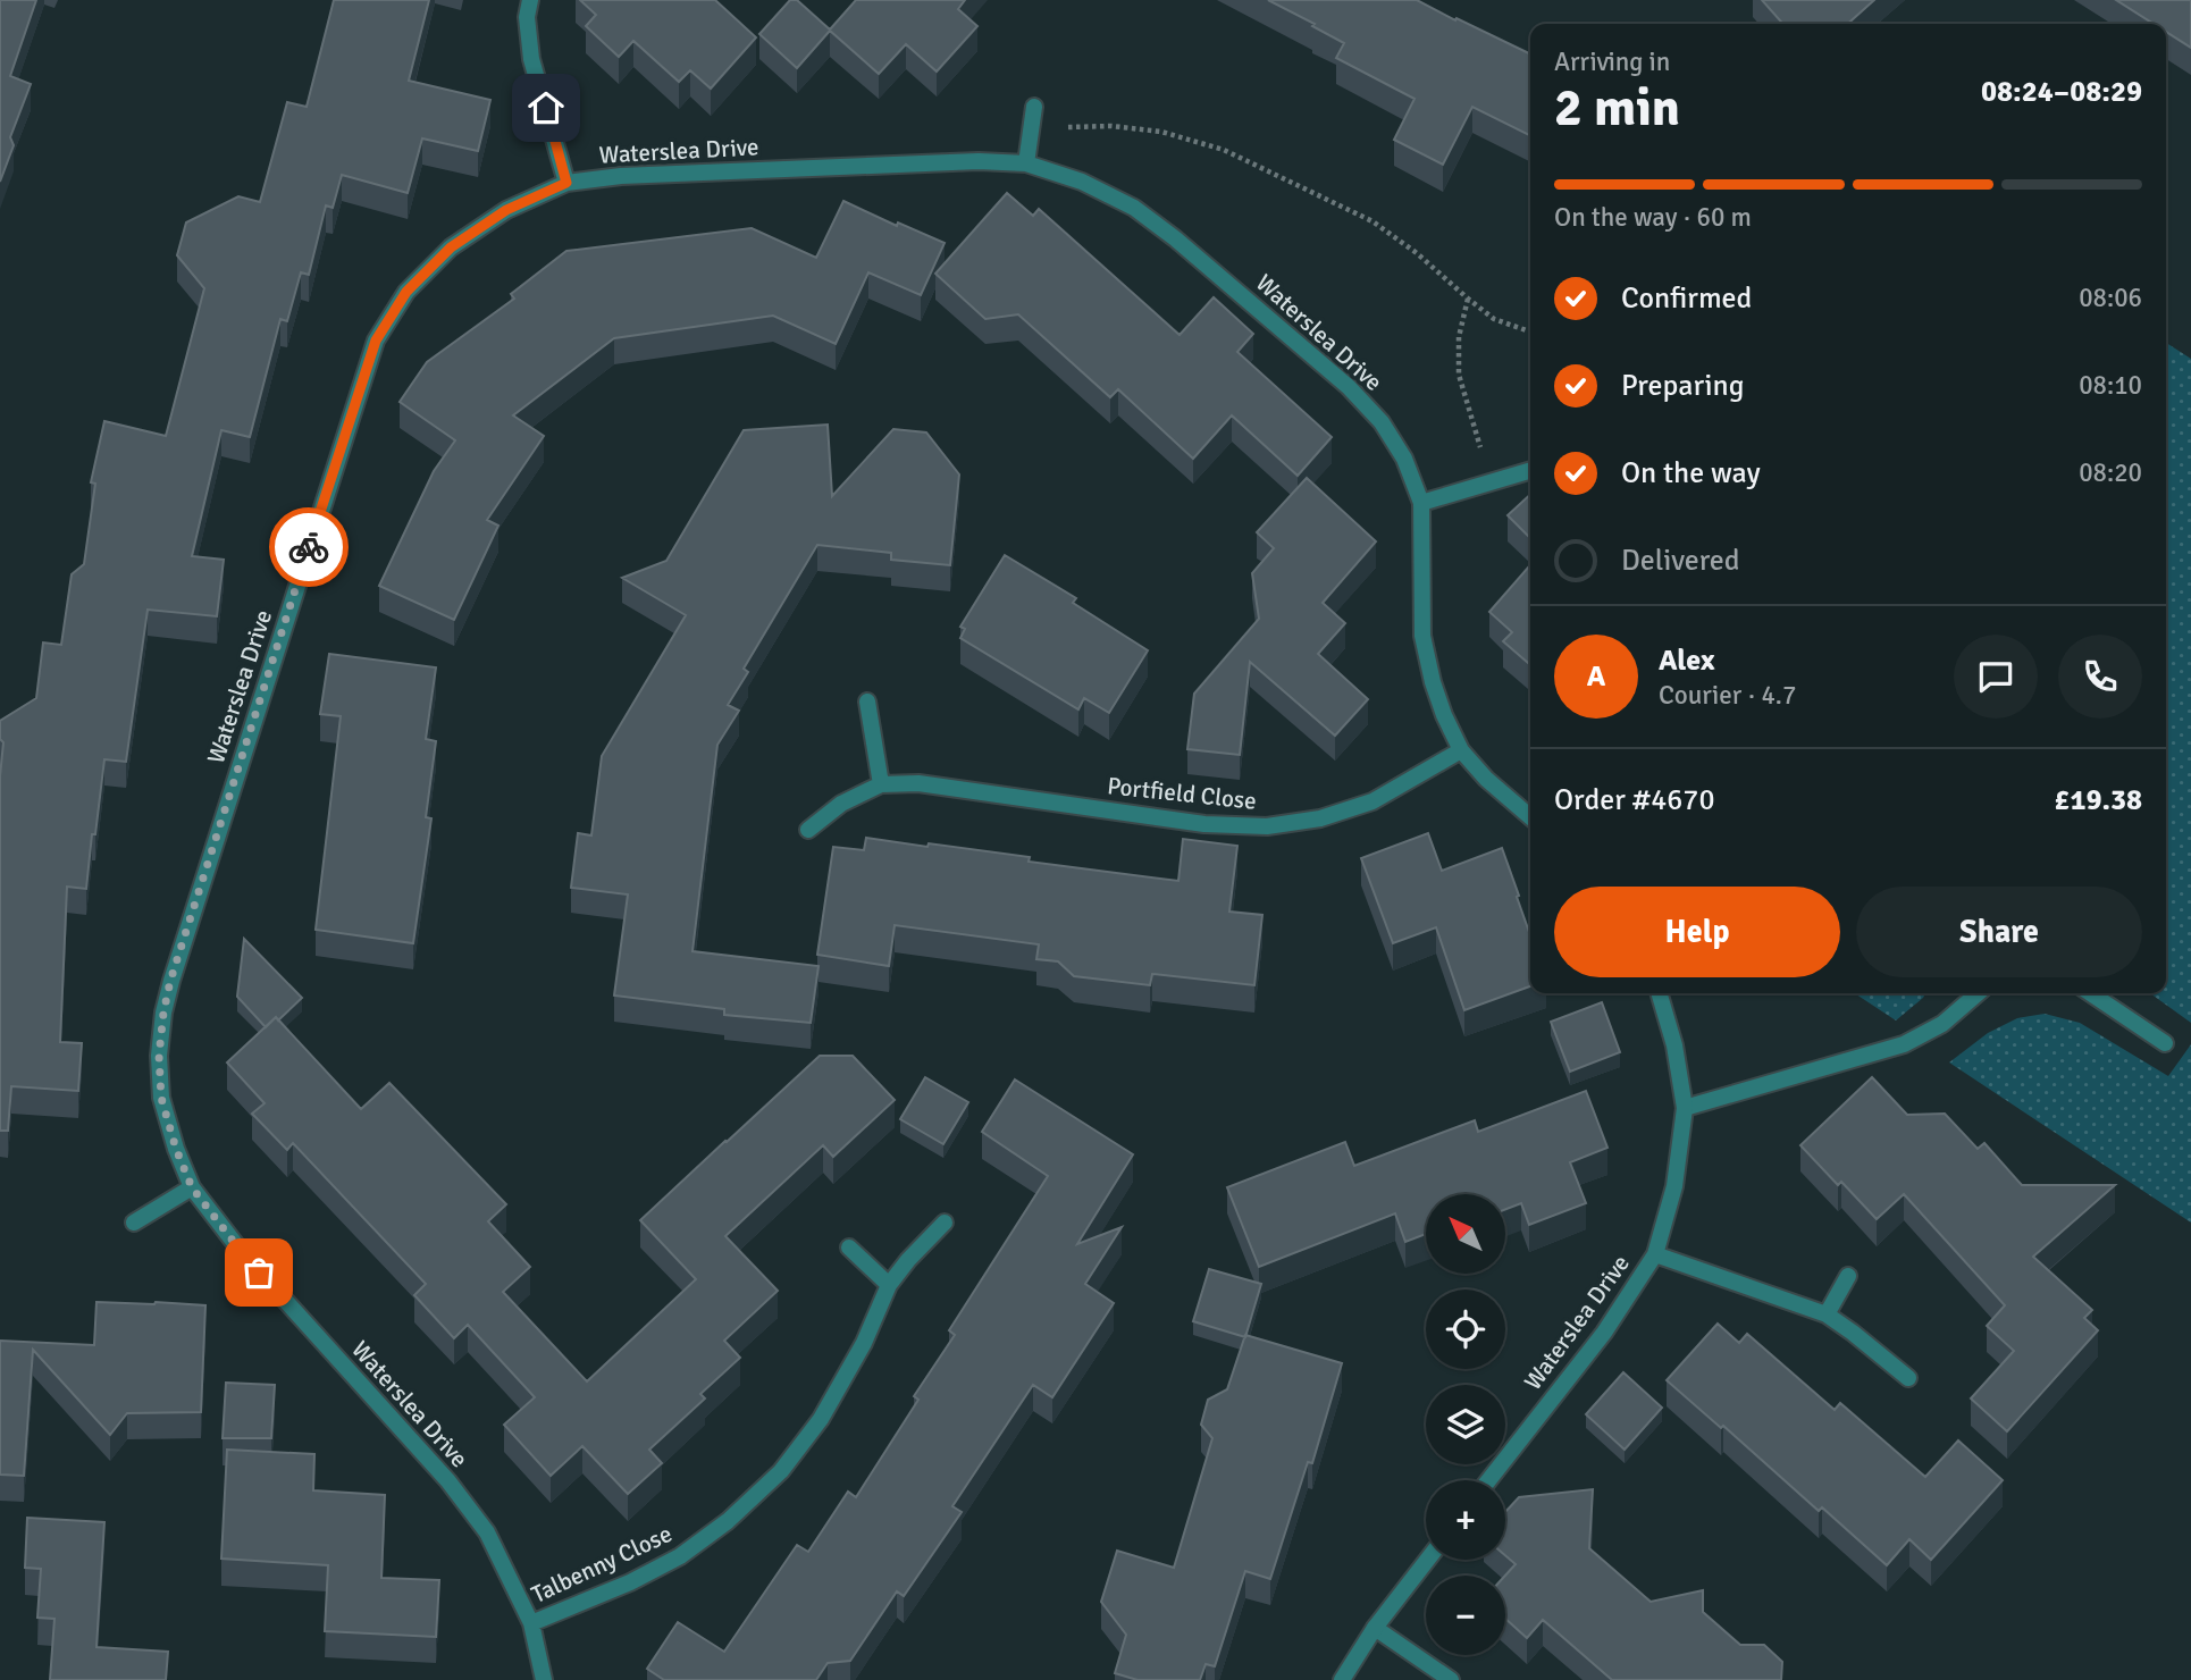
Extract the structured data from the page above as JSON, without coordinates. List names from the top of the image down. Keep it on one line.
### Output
{"streets":{"street":["Waterslea Drive","Portfield Close","Talbenny Close"]},"crossings":[["Waterslea Drive","Portfield Close"],["Waterslea Drive","Talbenny Close"]],"north":"top left","page":{"heading":["2 min","Arriving in","08:24–08:29"],"panel":["Alex","Courier · 4.7","Order #4670","£19.38"],"bar":"On the way · 60 m","list":[["Confirmed","08:06"],["Preparing","08:10"],["On the way","08:20"],"Delivered"],"round":"A","buttons":["Help","Share"],"map_buttons":["+","−"]}}
